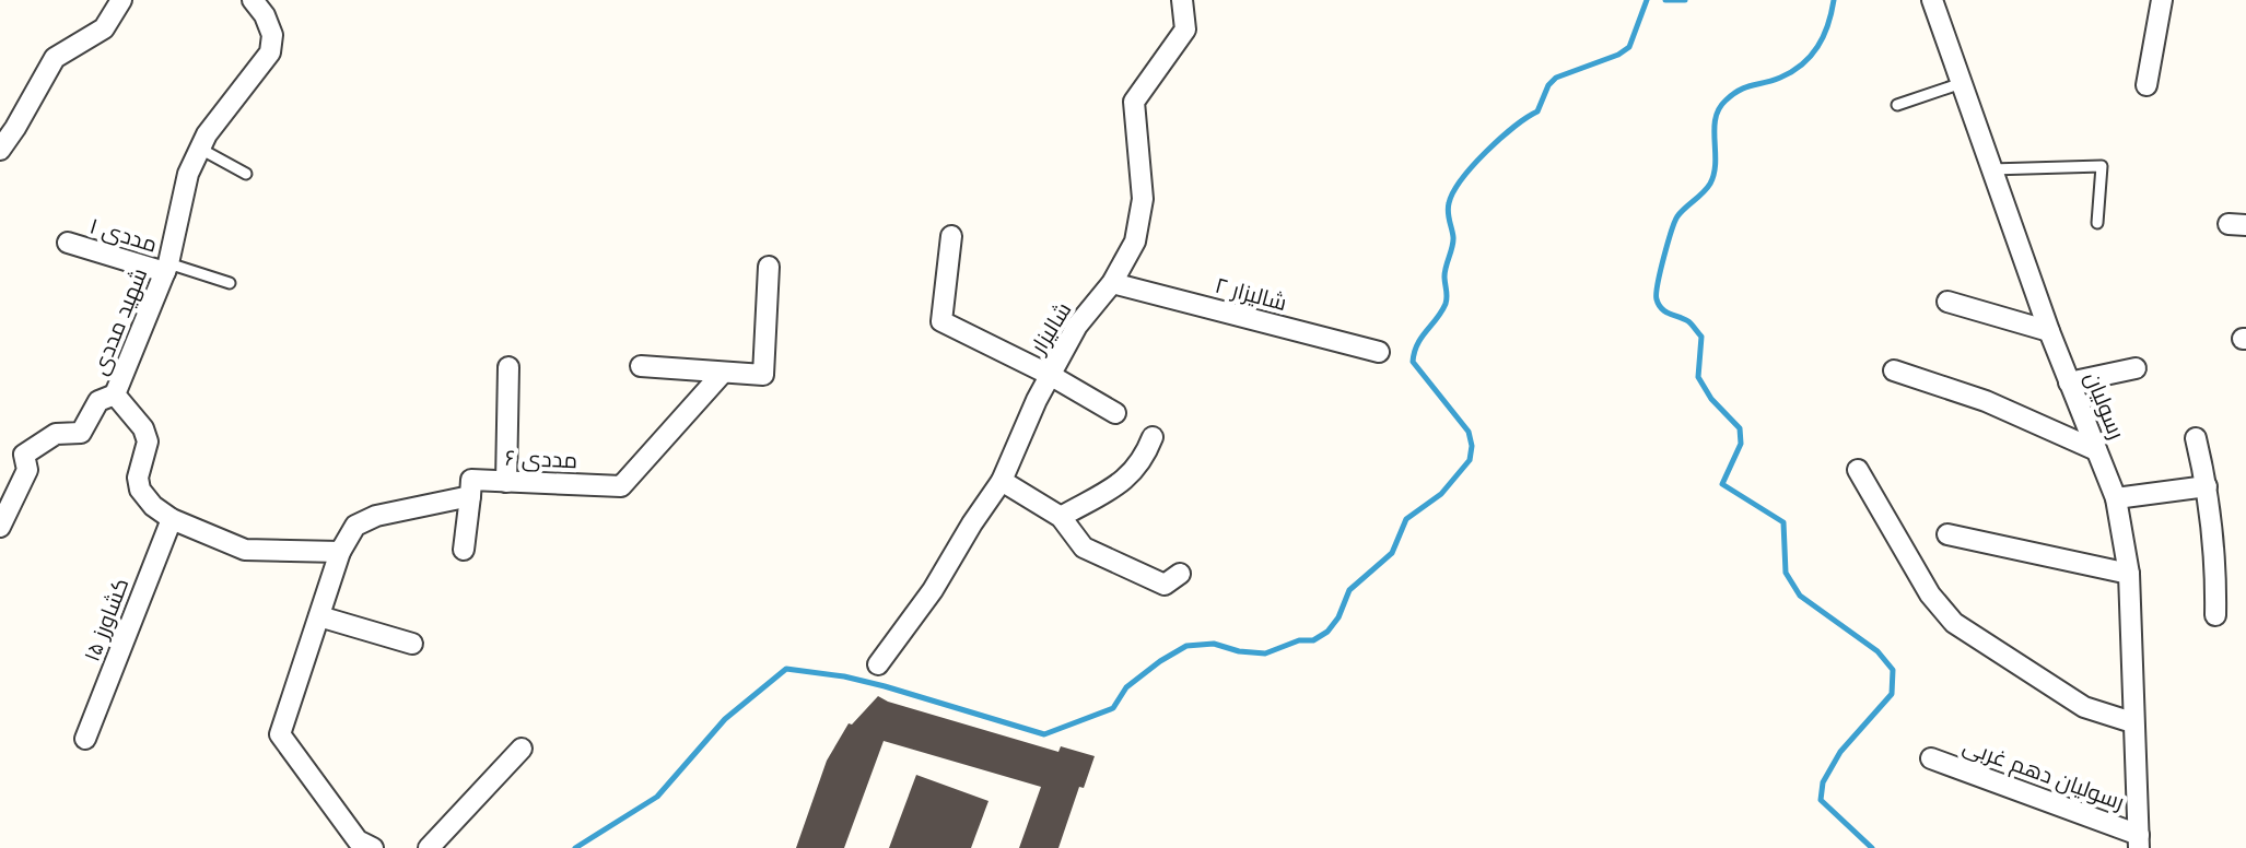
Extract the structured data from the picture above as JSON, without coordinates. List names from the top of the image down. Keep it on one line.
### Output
{"streets":{"street":["مددی ۱","شالیزار ۲","شهید مددی","شالیزار","رسولیان","مددی ۶","کشاورز ۱۵","رسولیان دهم غربی"]},"crossings":[["مددی ۱","شهید مددی"],["شالیزار ۲","شالیزار"],["شهید مددی","مددی ۶"],["شهید مددی","کشاورز ۱۵"],["رسولیان","رسولیان دهم غربی"]]}
